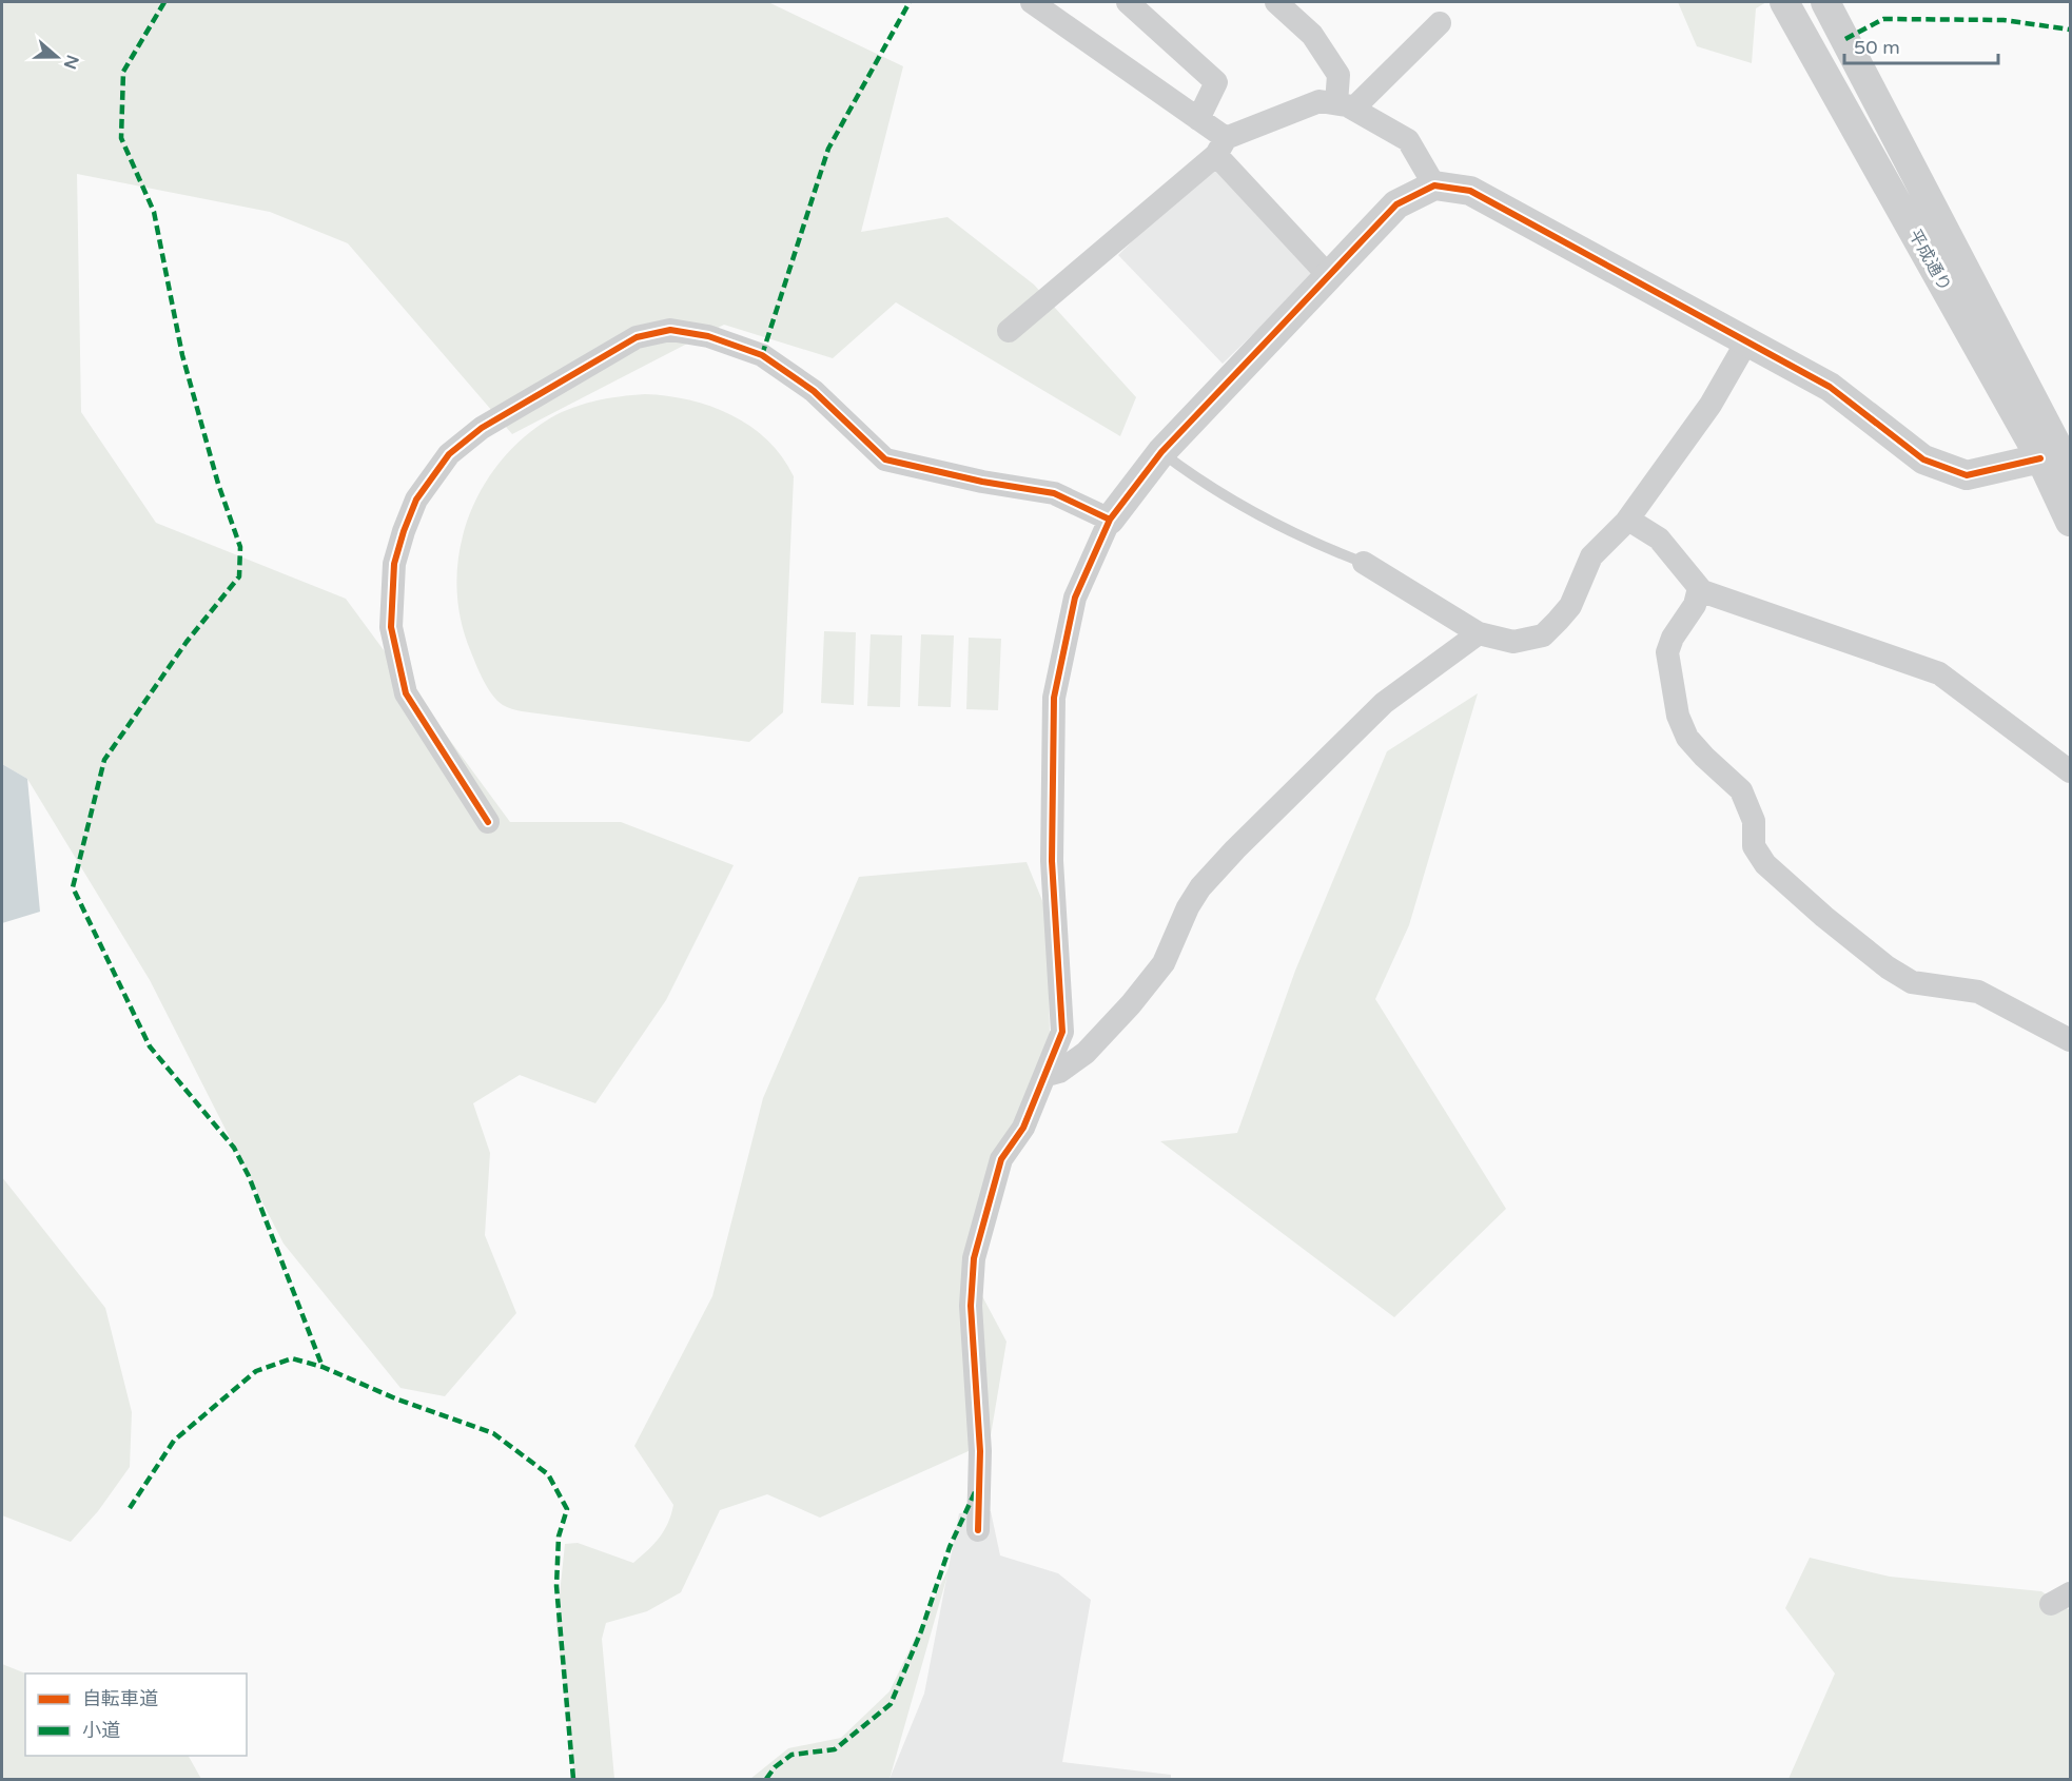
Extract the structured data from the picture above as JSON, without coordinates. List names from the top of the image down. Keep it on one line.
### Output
{"streets":{"street":["平成通り"]},"legend":["自転車道","小道"],"scale_bar":"50 m","north":"right"}
